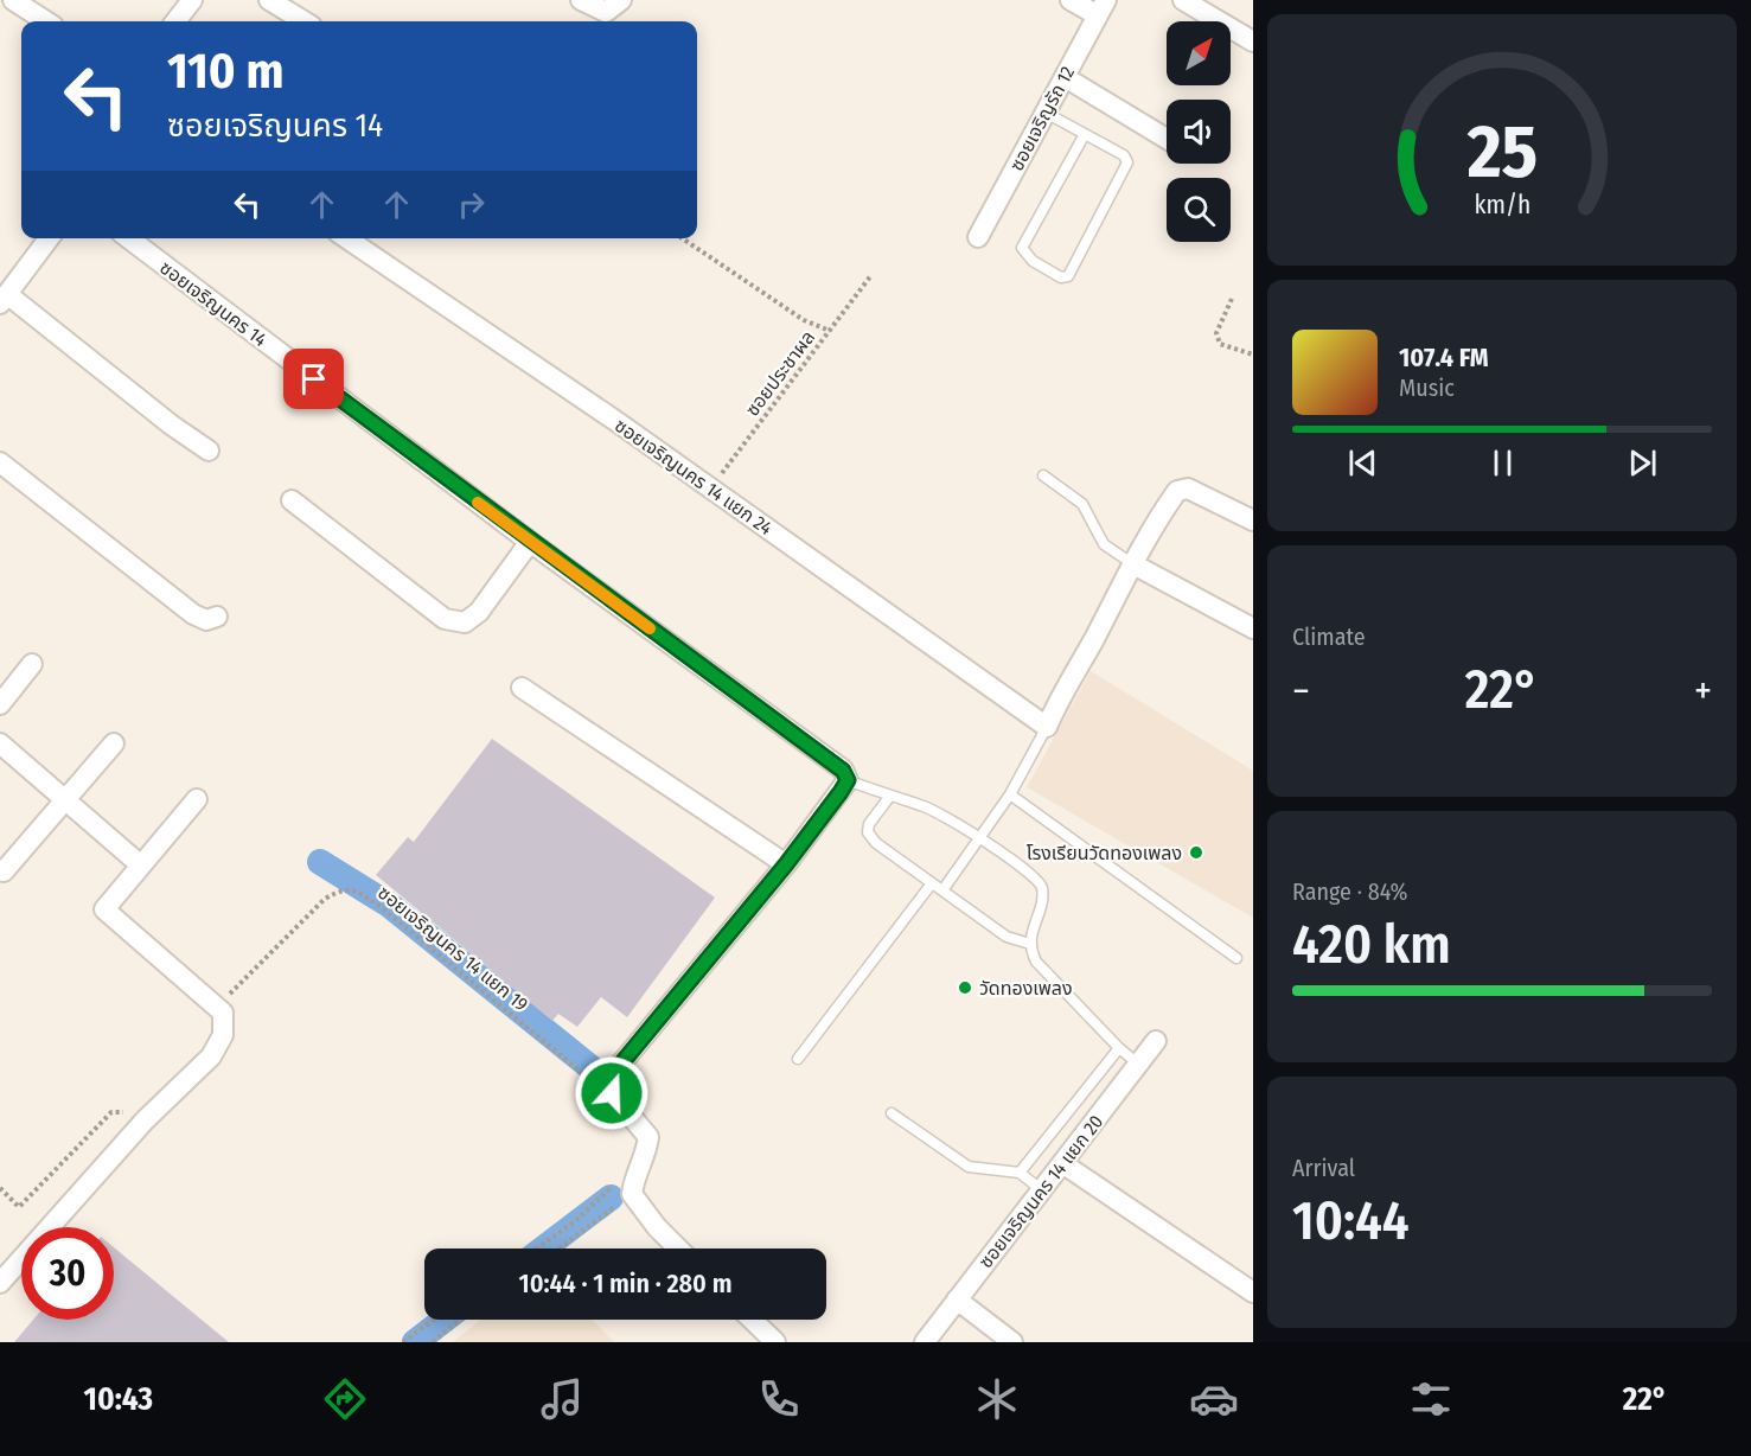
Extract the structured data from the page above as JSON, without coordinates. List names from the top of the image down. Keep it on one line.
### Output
{"streets":{"street":["ซอยเจริญรัถ 12","ซอยเจริญนคร 14","ซอยเจริญนคร 14 แยก 24","ซอยเจริญนคร 14 แยก 20"],"path":["ซอยประชาผล","ซอยเจริญนคร 14 แยก 19"]},"crossings":[["ซอยประชาผล","ซอยเจริญนคร 14 แยก 24"]],"places":["โรงเรียนวัดทองเพลง","วัดทองเพลง"],"north":"top right","page":{"turn":["110 m","ซอยเจริญนคร 14"],"song":["107.4 FM","Music"],"tile":["Climate",["Range · 84%","420 km"],["Arrival","10:44"]],"heat":["−","22°","+"],"limit":"30","trip":"10:44 · 1 min · 280 m","tabs":["10:43","22°"],"gauge":["25","km/h"]}}
